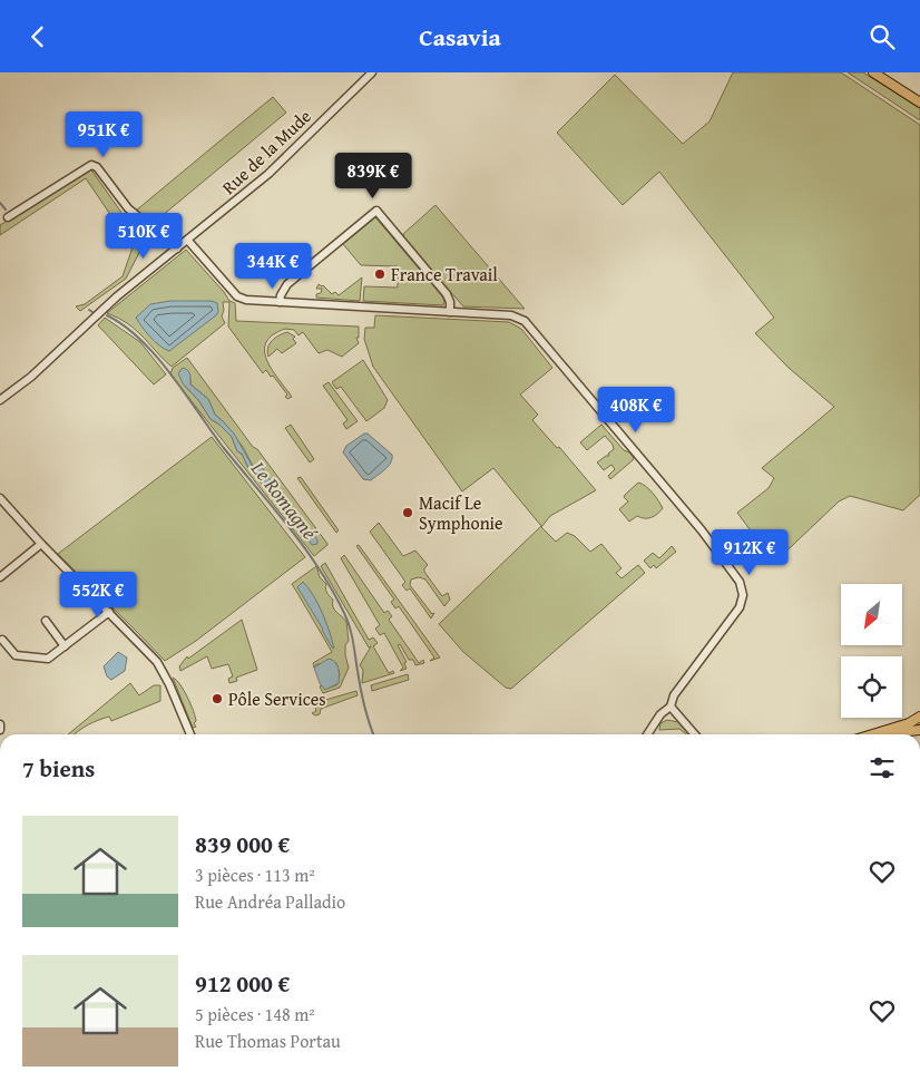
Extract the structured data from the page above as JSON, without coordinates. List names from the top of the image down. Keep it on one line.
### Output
{"streets":{"street":["Rue de la Mude"]},"water":["Le Romagné"],"places":["France Travail","Macif Le Symphonie","Pôle Services"],"north":"bottom left","page":{"header":"Casavia","price":["951K €","839K €","510K €","344K €","408K €","912K €","552K €"],"heading":"7 biens","list":[{"name":"839 000 €","note":"3 pièces · 113 m² · Rue Andréa Palladio"},{"name":"912 000 €","note":"5 pièces · 148 m² · Rue Thomas Portau"}]}}
